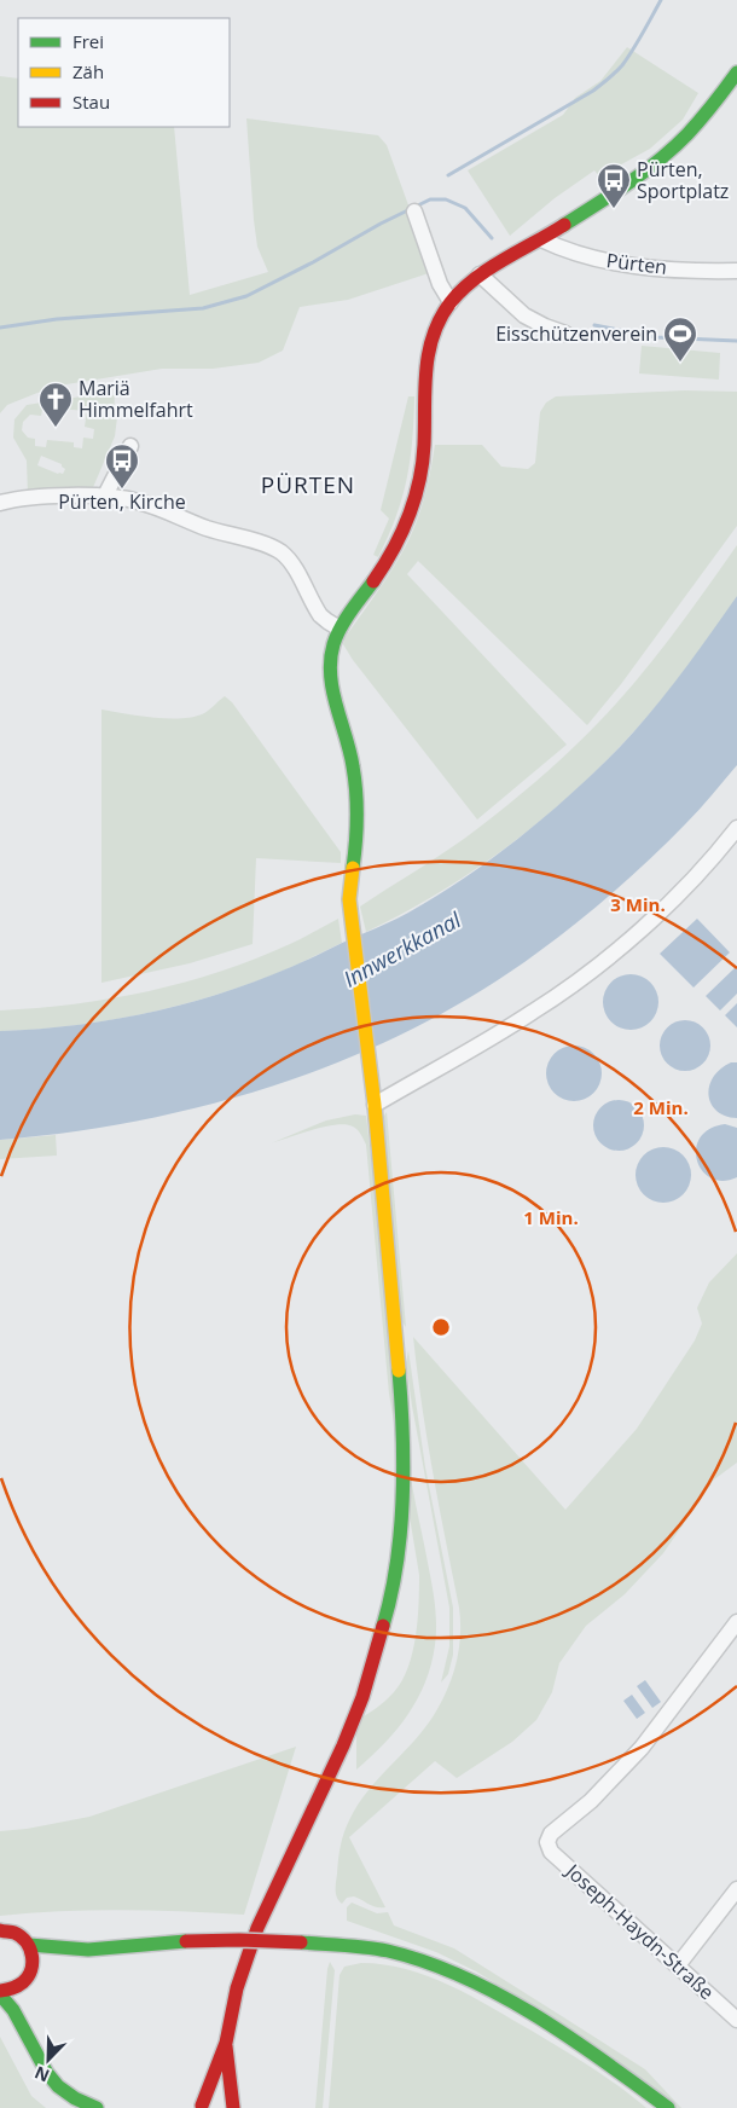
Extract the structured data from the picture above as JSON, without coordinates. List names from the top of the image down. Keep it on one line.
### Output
{"streets":{"street":["Pürten","Joseph-Haydn-Straße"]},"districts":["PÜRTEN"],"water":["Innwerkkanal"],"places":{"bus stop":["Pürten, Sportplatz","Pürten, Kirche"],"sports":["Eisschützenverein"],"church":["Mariä Himmelfahrt"]},"legend":["Frei","Zäh","Stau"],"north":"bottom left","rings":["3 Min.","2 Min.","1 Min."]}
